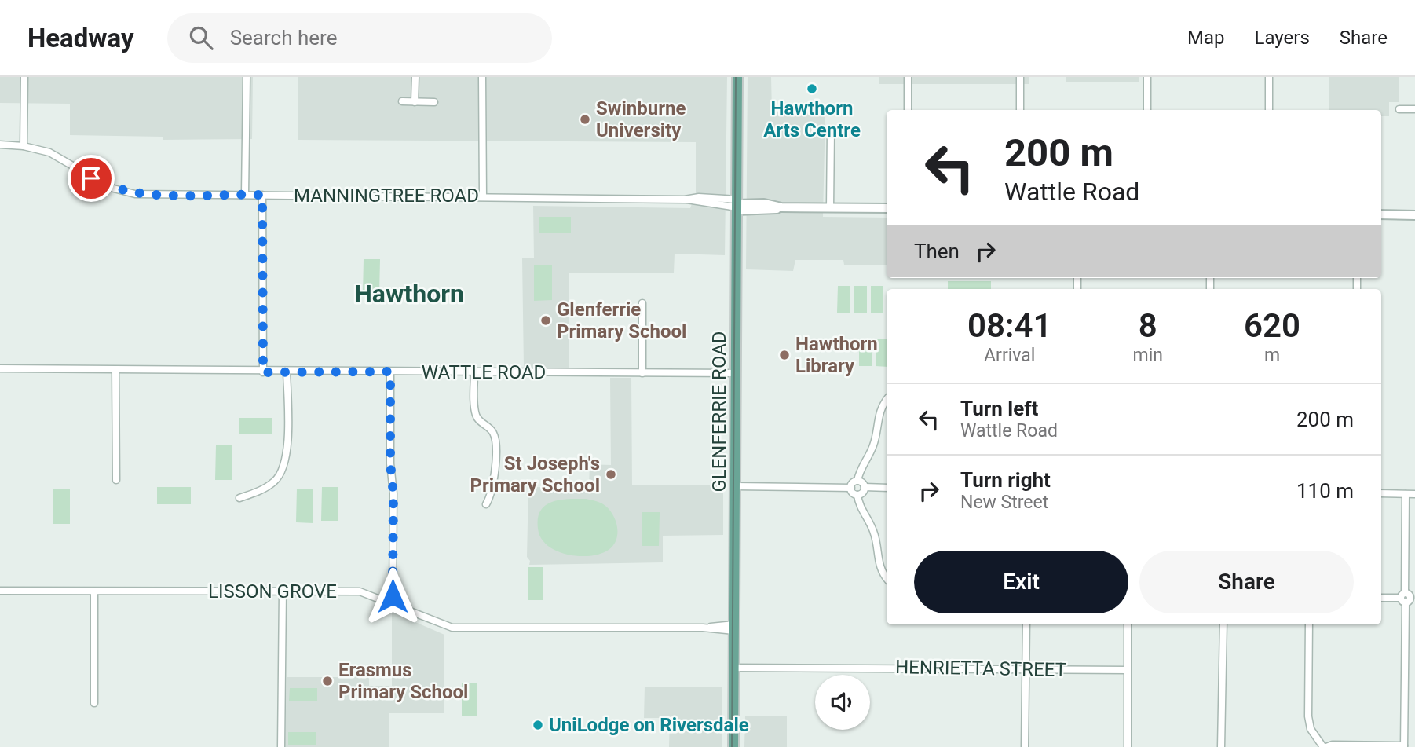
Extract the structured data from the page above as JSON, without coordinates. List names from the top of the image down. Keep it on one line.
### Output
{"streets":{"main road":["GLENFERRIE ROAD"],"street":["MANNINGTREE ROAD","WATTLE ROAD","LISSON GROVE","HENRIETTA STREET"]},"crossings":[["MANNINGTREE ROAD","GLENFERRIE ROAD"],["WATTLE ROAD","GLENFERRIE ROAD"],["GLENFERRIE ROAD","LISSON GROVE"],["GLENFERRIE ROAD","HENRIETTA STREET"]],"districts":["Hawthorn"],"places":["Hawthorn Arts Centre","Swinburne University","Glenferrie Primary School","Hawthorn Library","St Joseph's Primary School","Erasmus Primary School","UniLodge on Riversdale"],"page":{"header":"Headway","search":"Search here","nav":["Map","Layers","Share"],"turn":["200 m","Wattle Road"],"then":"Then","eta":["08:41","Arrival","8","min","620","m"],"list":[{"name":"Turn left","note":"Wattle Road","value":"200 m"},{"name":"Turn right","note":"New Street","value":"110 m"}],"buttons":["Exit","Share"]}}
